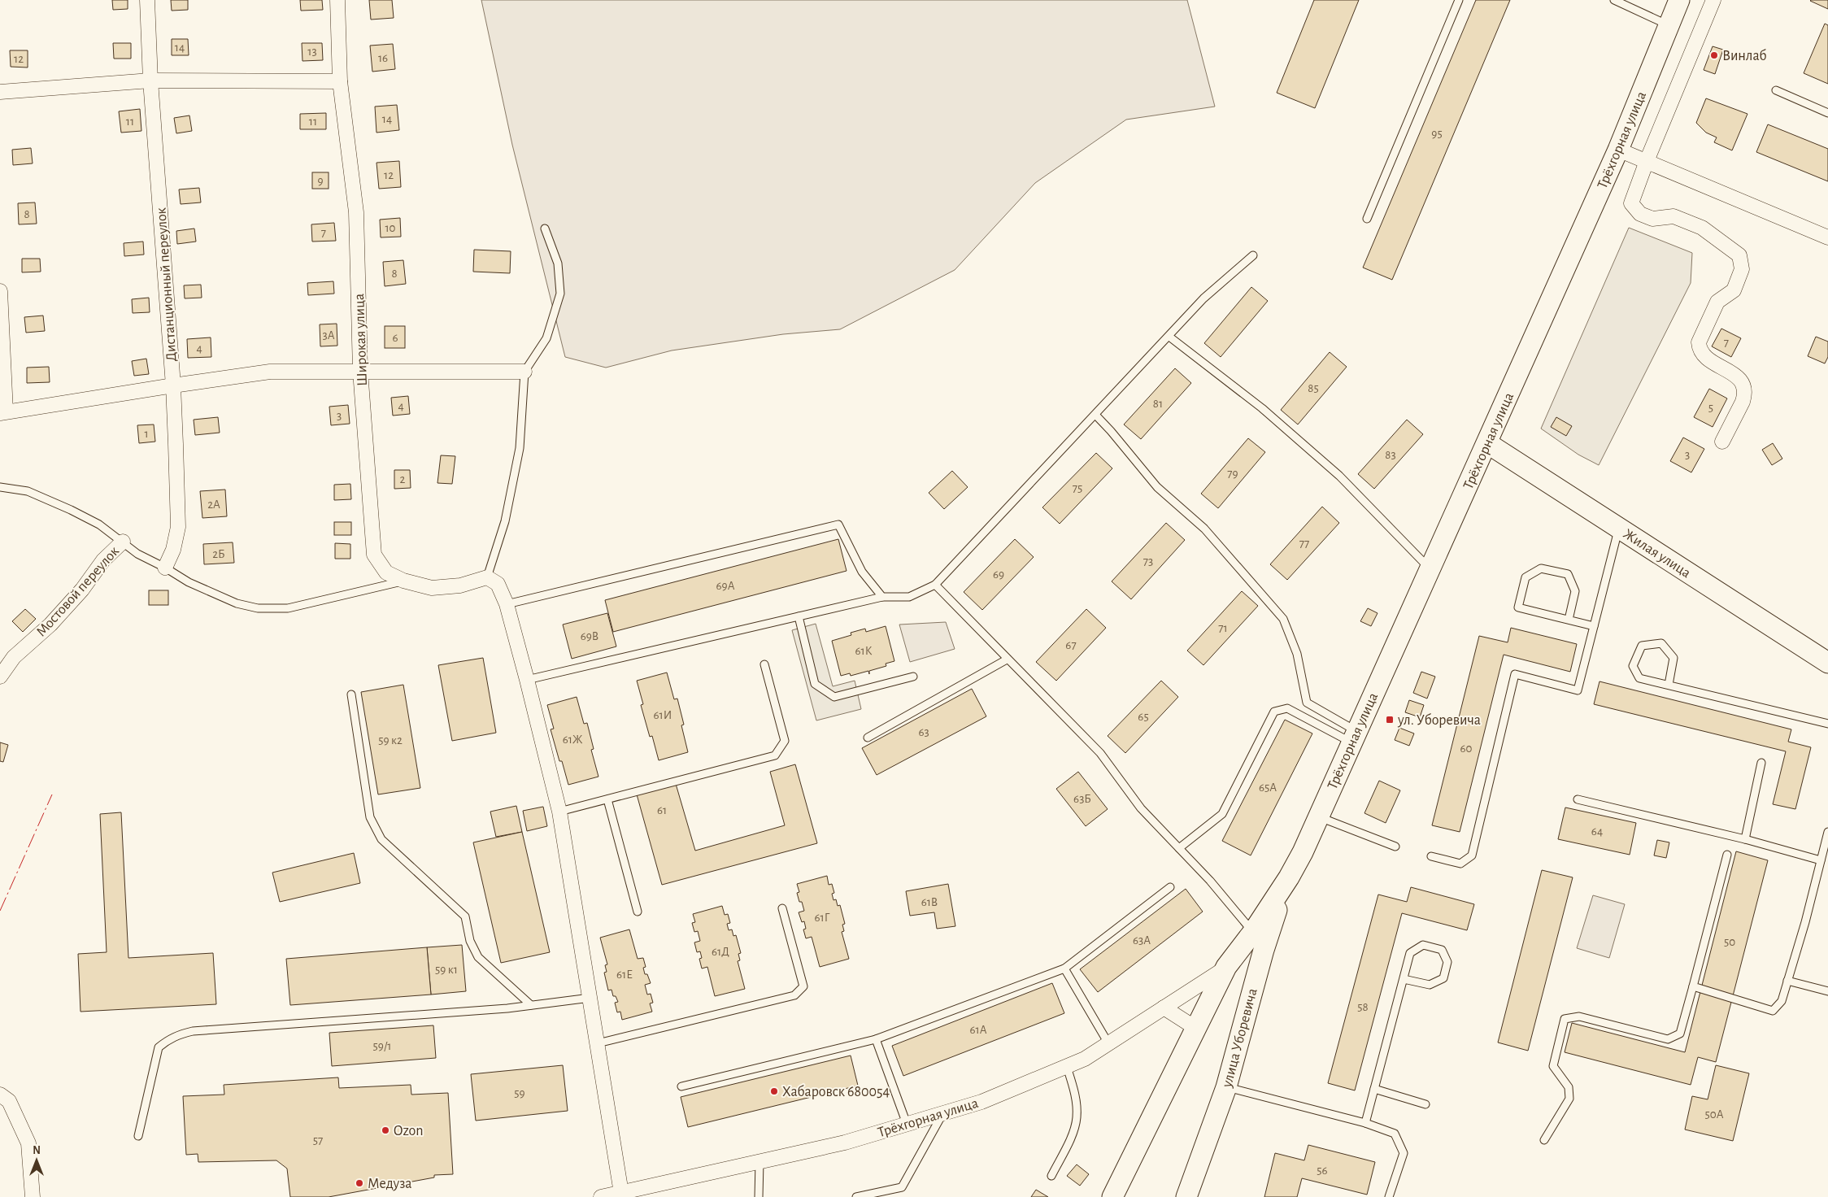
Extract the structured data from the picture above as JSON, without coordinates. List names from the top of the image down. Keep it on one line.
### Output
{"streets":{"main road":["Трёхгорная улица","Жилая улица","улица Уборевича"],"street":["Дистанционный переулок","Широкая улица","Мостовой переулок"]},"crossings":[["Трёхгорная улица","Жилая улица"],["Трёхгорная улица","улица Уборевича"]],"places":{"other":["Винлаб","Хабаровск 680054","Ozon","Медуза"],"transit":["ул. Уборевича"]},"house_numbers":["14","13","16","12","14","11","11","95","12","9","8","10","7","8","3А","6","7","4","85","81","4","5","3","1","83","3","79","2","75","2А","77","2Б","73","69","69А","71","69В","67","61К","61И","65","63","61Ж","59 к2","60","65А","63Б","61","64","61В","61Г","63А","50","61Д","59 к1","61Е","58","61А","59/1","59","50А","57","56"],"north":"top"}
